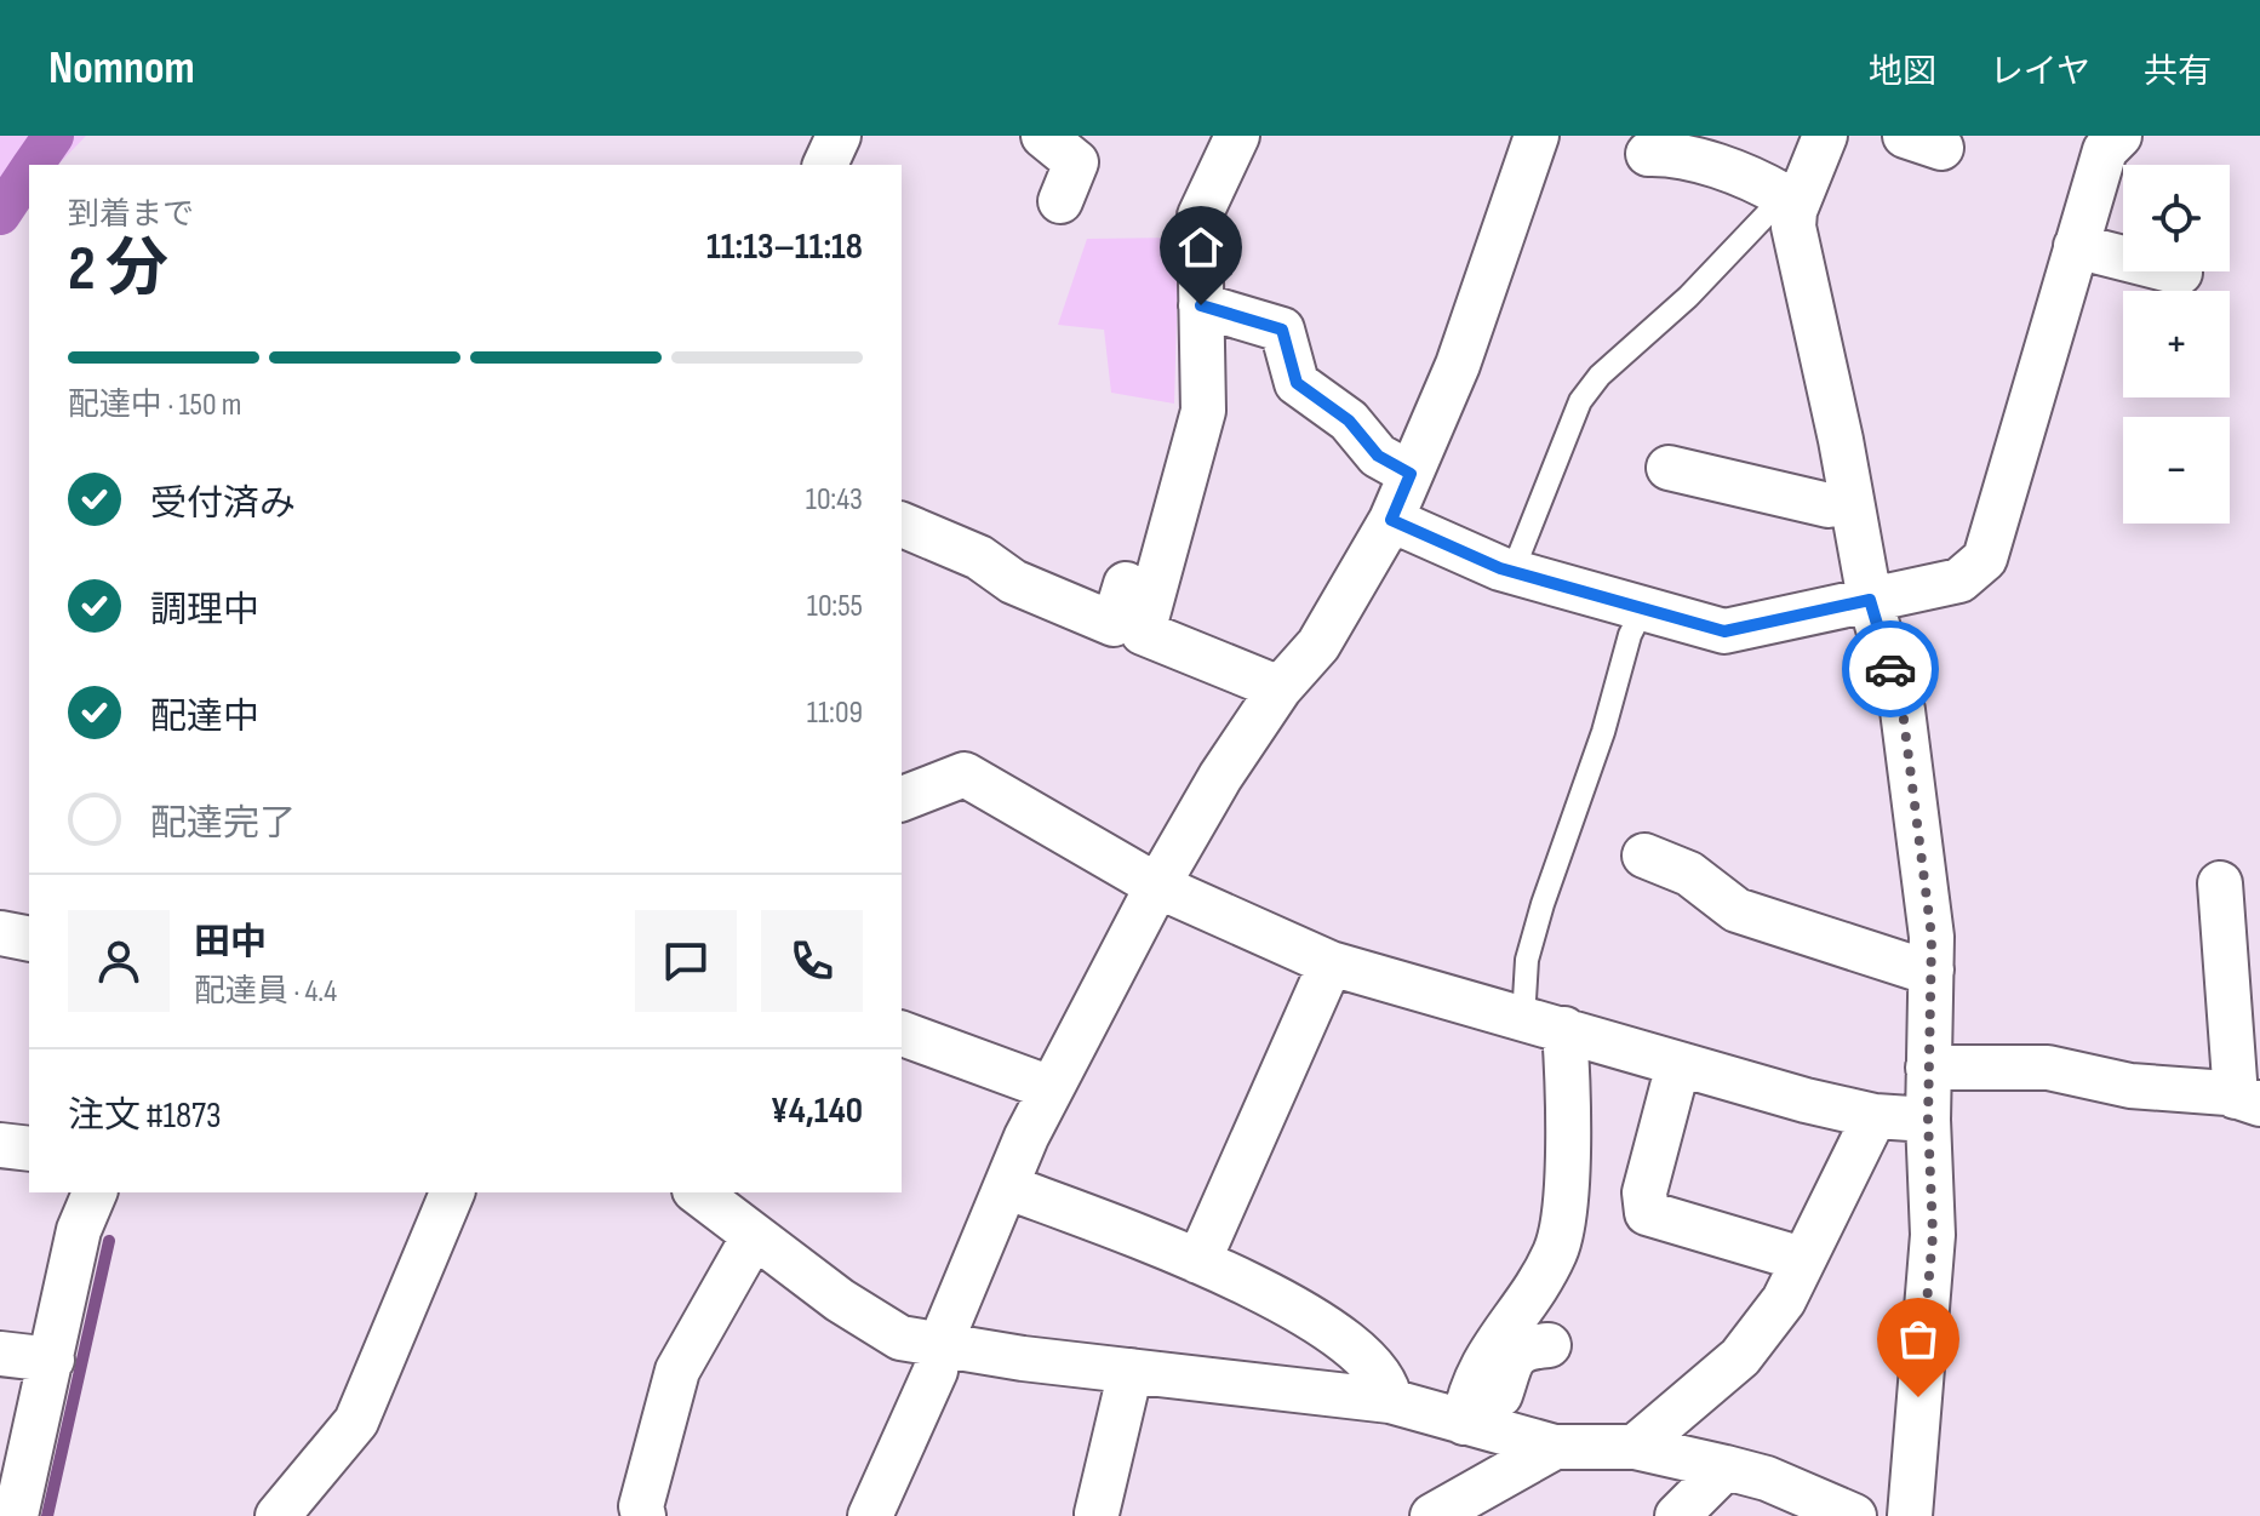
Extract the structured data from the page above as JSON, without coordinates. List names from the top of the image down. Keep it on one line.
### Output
{"page":{"header":"Nomnom","nav":["地図","レイヤ","共有"],"map_buttons":["+","−"],"heading":["2 分","到着まで","11:13–11:18"],"panel":["田中","配達員 · 4.4","注文 #1873","¥4,140"],"bar":"配達中 · 150 m","list":[["受付済み","10:43"],["調理中","10:55"],["配達中","11:09"],"配達完了"]}}
